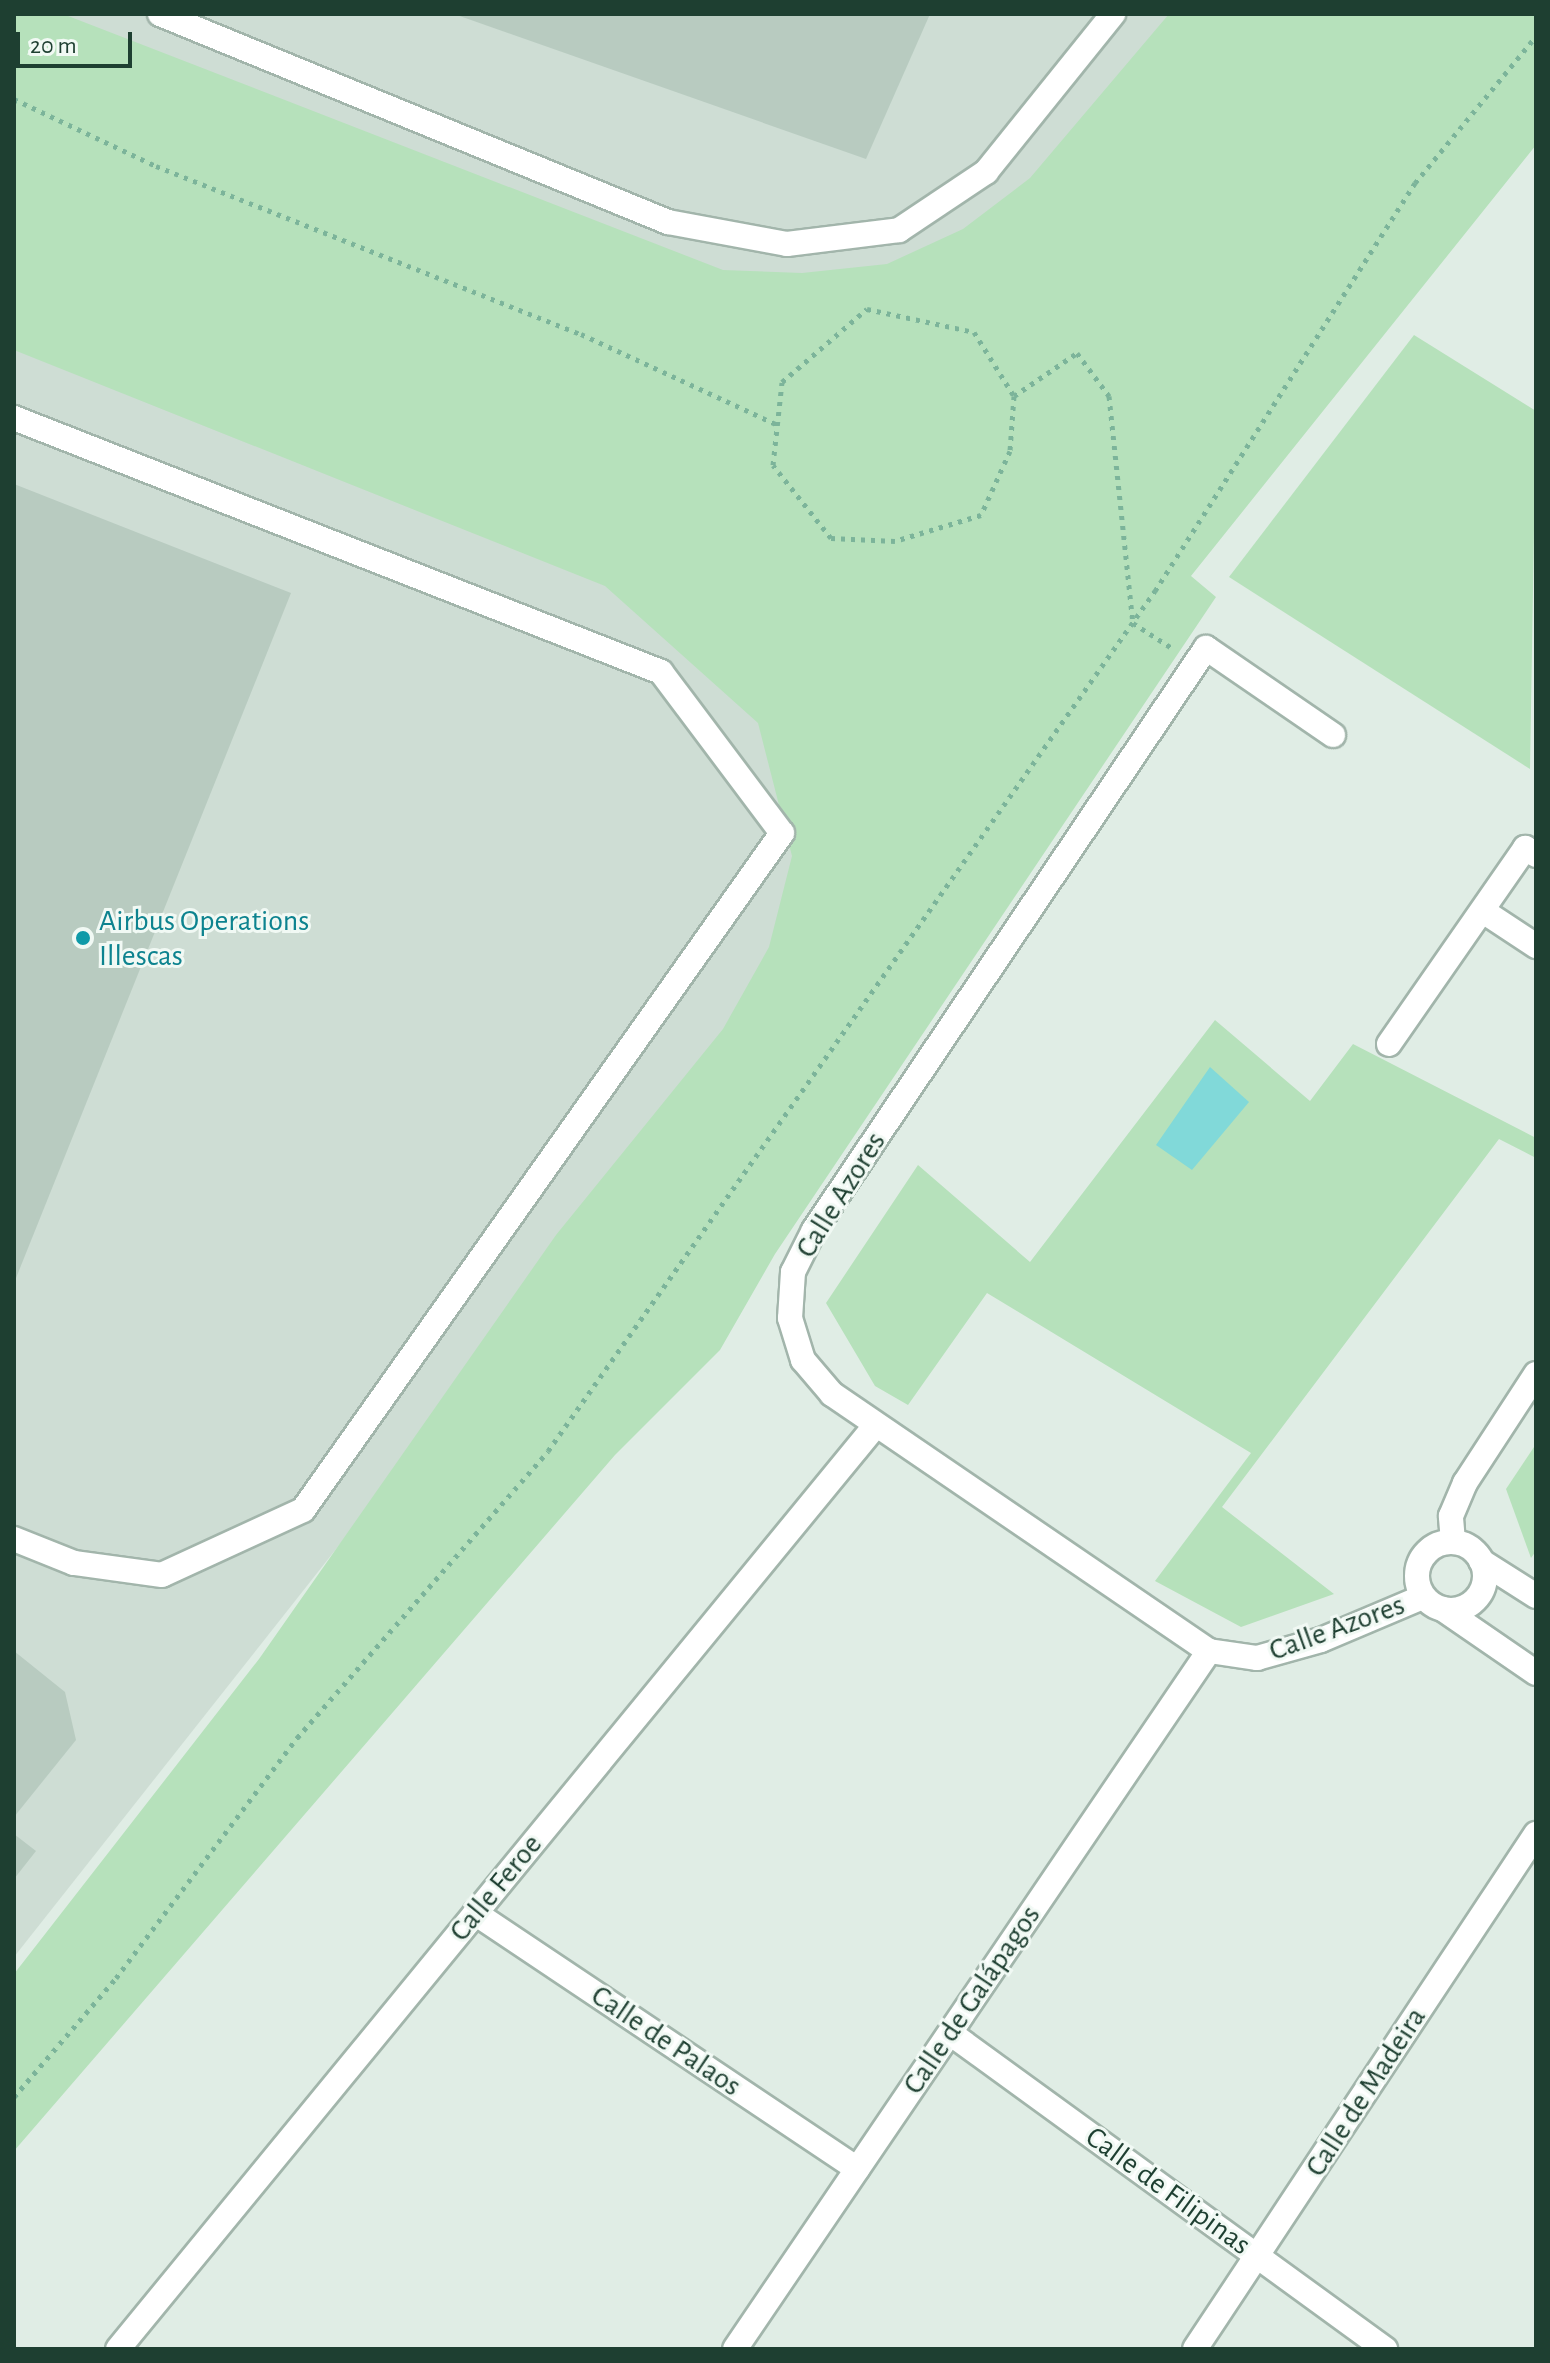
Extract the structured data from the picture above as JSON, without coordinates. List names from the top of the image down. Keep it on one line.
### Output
{"streets":{"street":["Calle Azores","Calle Feroe","Calle de Galápagos","Calle de Palaos","Calle de Madeira","Calle de Filipinas"]},"crossings":[["Calle Azores","Calle Feroe"],["Calle Azores","Calle de Galápagos"],["Calle Feroe","Calle de Palaos"],["Calle de Galápagos","Calle de Palaos"],["Calle de Galápagos","Calle de Filipinas"],["Calle de Madeira","Calle de Filipinas"]],"places":["Airbus Operations Illescas"],"scale_bar":"20 m"}
